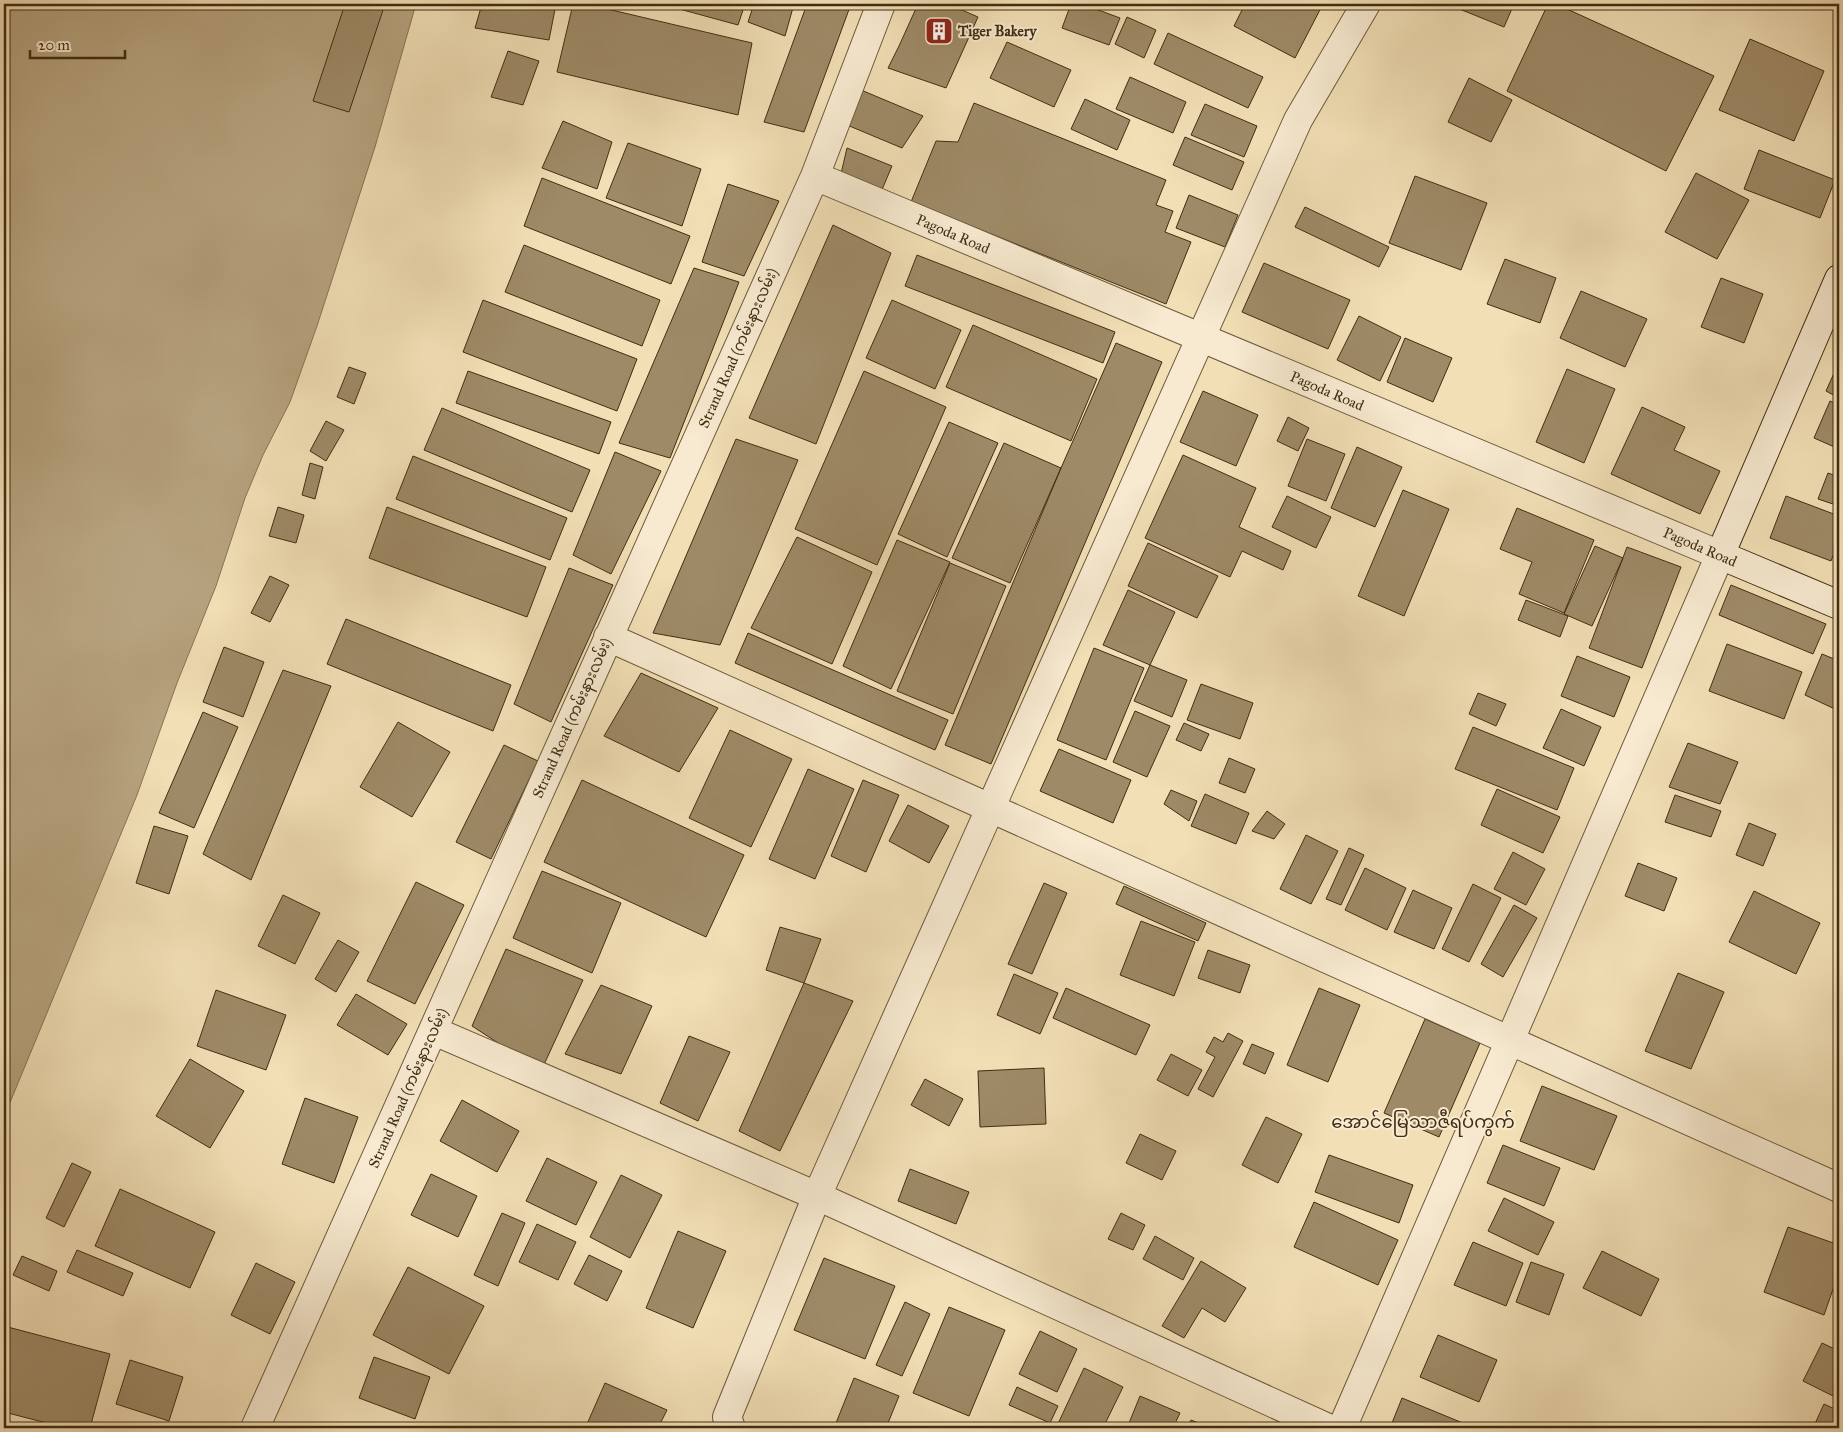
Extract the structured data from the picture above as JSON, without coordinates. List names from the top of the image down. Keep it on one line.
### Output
{"streets":{"street":["Pagoda Road","Strand Road (ကမ်းနားလမ်း)"]},"crossings":[["Pagoda Road","Strand Road (ကမ်းနားလမ်း)"]],"districts":["အောင်မြေသာဇီရပ်ကွက်"],"places":{"building":["Tiger Bakery"]},"scale_bar":"20 m"}
